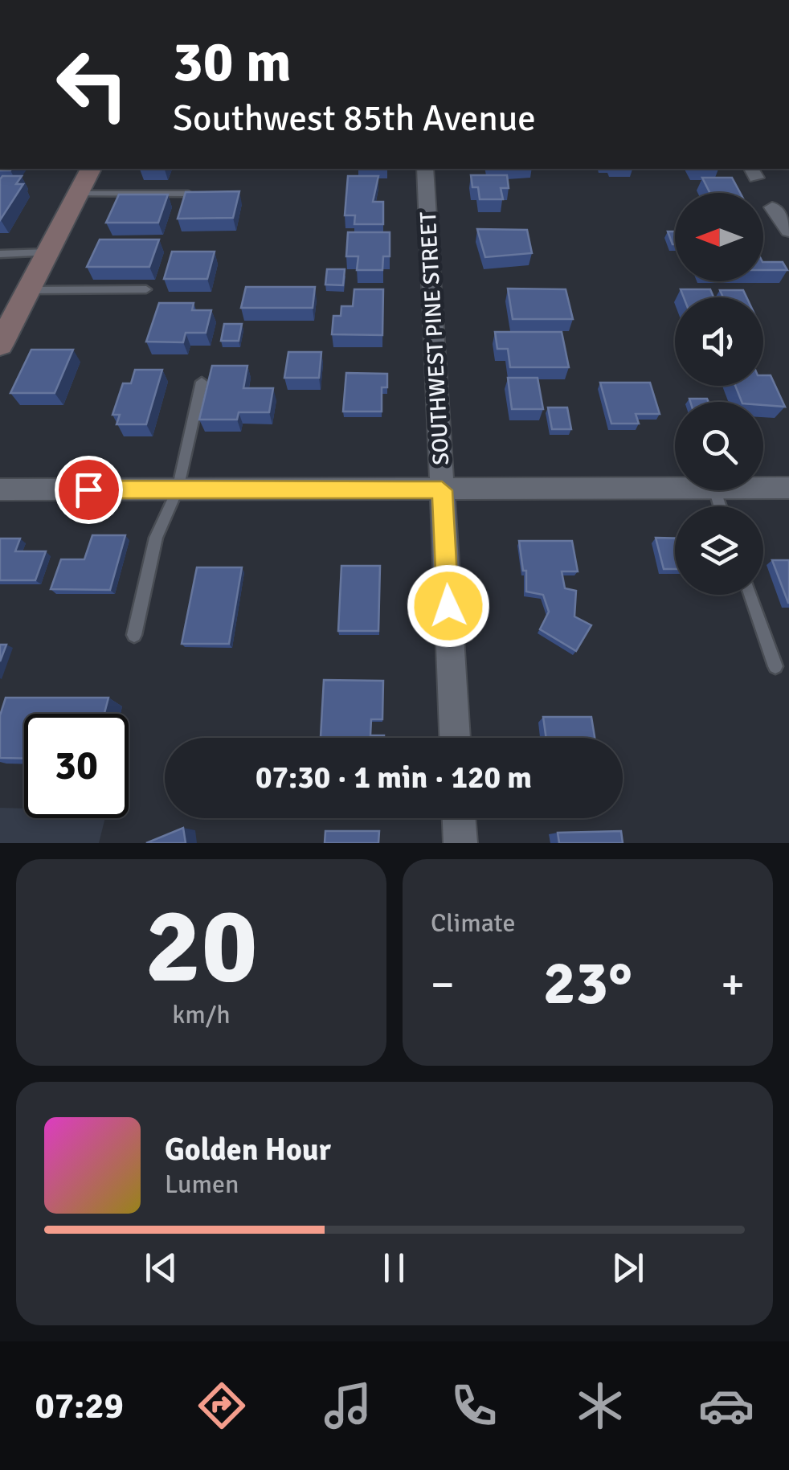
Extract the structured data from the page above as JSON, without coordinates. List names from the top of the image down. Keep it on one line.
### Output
{"streets":{"street":["SOUTHWEST PINE STREET"]},"north":"left","page":{"turn":["30 m","Southwest 85th Avenue"],"limit":"30","trip":"07:30 · 1 min · 120 m","tile":[["20","km/h"],"Climate"],"heat":["−","23°","+"],"song":["Golden Hour","Lumen"],"tabs":"07:29"}}
